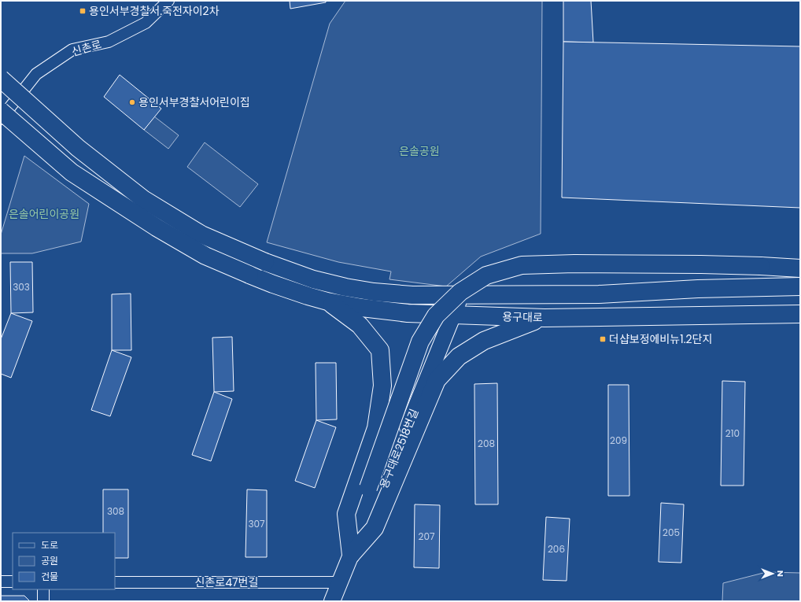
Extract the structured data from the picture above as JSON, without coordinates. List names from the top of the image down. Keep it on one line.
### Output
{"streets":{"main road":["용구대로"],"street":["신촌로","용구대로2518번길","신촌로47번길"]},"crossings":[["용구대로","용구대로2518번길"],["용구대로2518번길","신촌로47번길"]],"parks":["은솔공원","은솔어린이공원"],"places":{"transit":["용인서부경찰서.죽전자이2차","더샵보정에비뉴1.2단지"],"other":["용인서부경찰서어린이집"]},"house_numbers":["303","210","209","208","308","307","205","207","206"],"legend":["도로","공원","건물"],"north":"right"}
